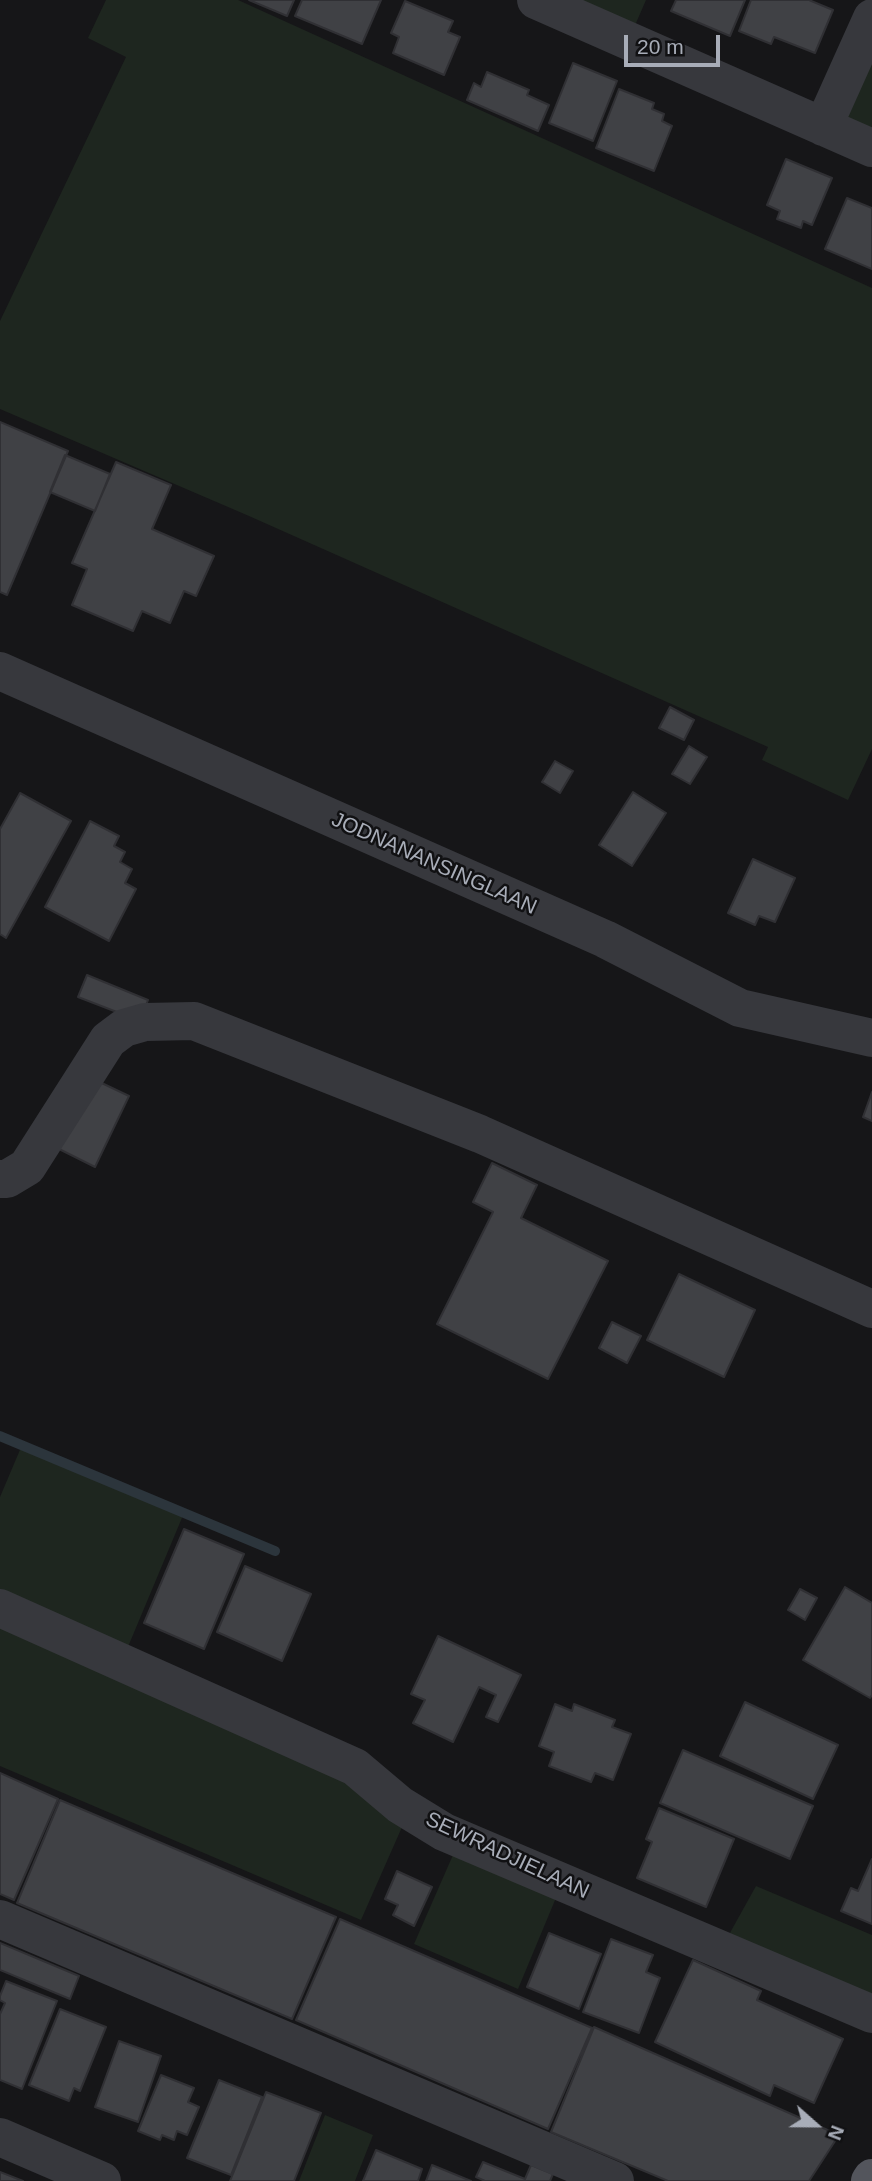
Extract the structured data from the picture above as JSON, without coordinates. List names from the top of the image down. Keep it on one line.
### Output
{"streets":{"street":["JODNANANSINGLAAN","SEWRADJIELAAN"]},"scale_bar":"20 m","north":"right"}
